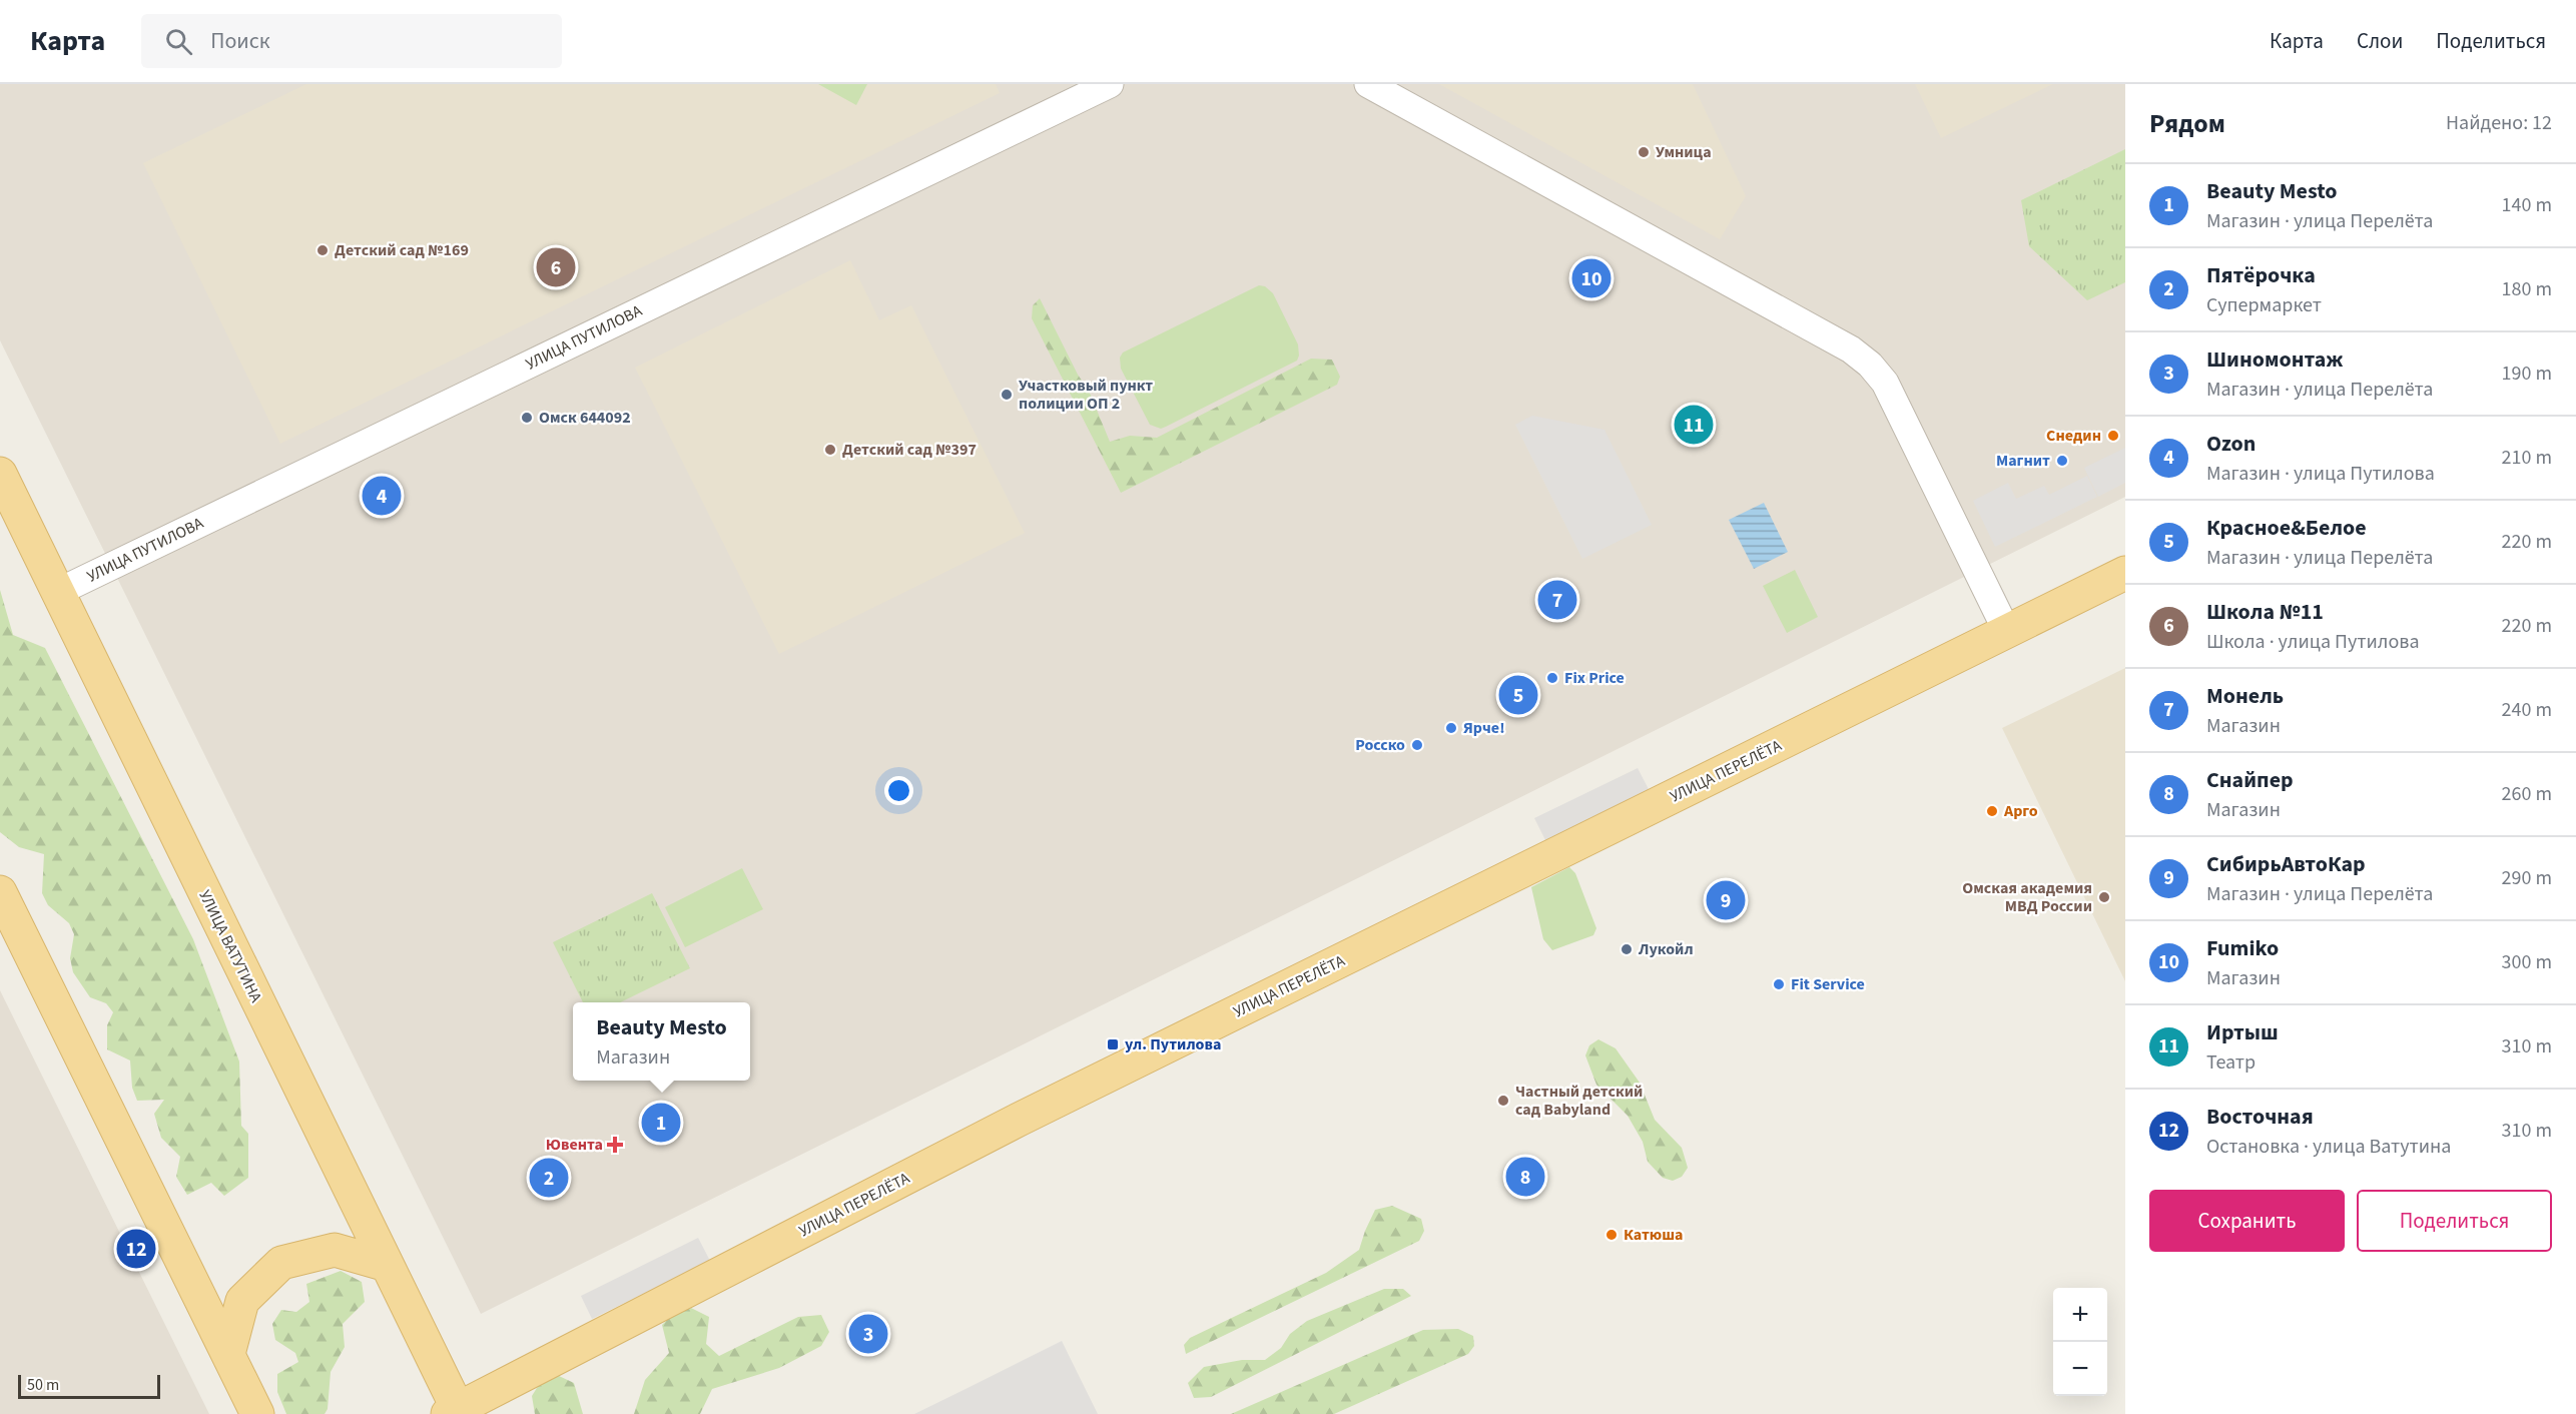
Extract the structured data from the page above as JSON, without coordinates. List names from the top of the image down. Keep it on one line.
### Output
{"streets":{"main road":["УЛИЦА ПЕРЕЛЁТА","УЛИЦА ВАТУТИНА"],"street":["УЛИЦА ПУТИЛОВА"]},"crossings":[["УЛИЦА ПУТИЛОВА","УЛИЦА ВАТУТИНА"],["УЛИЦА ПЕРЕЛЁТА","УЛИЦА ВАТУТИНА"]],"places":{"other":["Умница","Детский сад №169","Участковый пункт полиции ОП 2","Омск 644092","Снедин","Детский сад №397","Магнит","Fix Price","Ярче!","Росско","Арго","Омская академия МВД России","Лукойл","Fit Service","Частный детский сад Babyland","Катюша"],"transit":["ул. Путилова"],"health":["Ювента"]},"scale_bar":"50 m","page":{"header":"Карта","search":"Поиск","nav":["Карта","Слои","Поделиться"],"heading":["Рядом","Найдено: 12"],"list":[{"mark":"1","name":"Beauty Mesto","note":"Магазин · улица Перелёта","value":"140 m"},{"mark":"2","name":"Пятёрочка","note":"Супермаркет","value":"180 m"},{"mark":"3","name":"Шиномонтаж","note":"Магазин · улица Перелёта","value":"190 m"},{"mark":"4","name":"Ozon","note":"Магазин · улица Путилова","value":"210 m"},{"mark":"5","name":"Красное&Белое","note":"Магазин · улица Перелёта","value":"220 m"},{"mark":"6","name":"Школа №11","note":"Школа · улица Путилова","value":"220 m"},{"mark":"7","name":"Монель","note":"Магазин","value":"240 m"},{"mark":"8","name":"Снайпер","note":"Магазин","value":"260 m"},{"mark":"9","name":"СибирьАвтоКар","note":"Магазин · улица Перелёта","value":"290 m"},{"mark":"10","name":"Fumiko","note":"Магазин","value":"300 m"},{"mark":"11","name":"Иртыш","note":"Театр","value":"310 m"},{"mark":"12","name":"Восточная","note":"Остановка · улица Ватутина","value":"310 m"}],"pins":["6","10","11","4","7","5","9","1","8","2","12","3"],"popup":["Beauty Mesto","Магазин"],"buttons":["Сохранить","Поделиться"],"map_buttons":["+","−"],"scale":"50 m"}}
